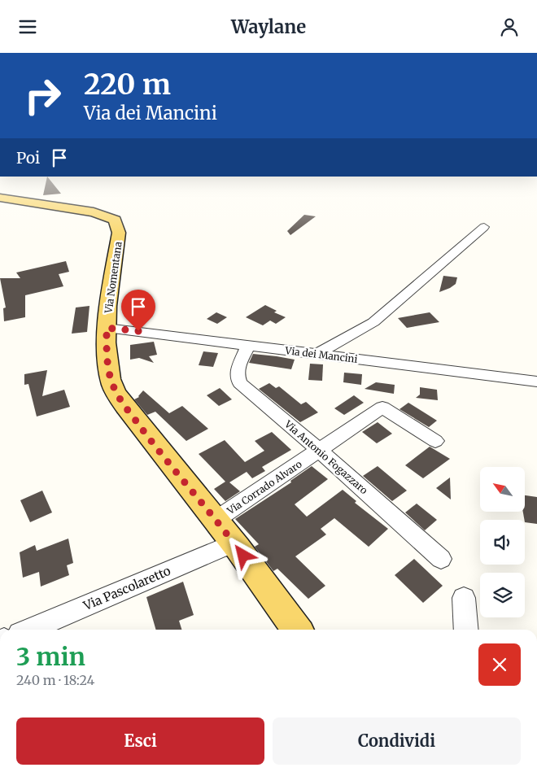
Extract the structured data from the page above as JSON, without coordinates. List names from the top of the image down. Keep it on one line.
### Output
{"streets":{"main road":["Via Nomentana"],"street":["Via dei Mancini","Via Antonio Fogazzaro","Via Corrado Alvaro","Via Pascolaretto"]},"crossings":[["Via Nomentana","Via dei Mancini"],["Via Nomentana","Via Corrado Alvaro"],["Via Nomentana","Via Pascolaretto"],["Via dei Mancini","Via Antonio Fogazzaro"],["Via Antonio Fogazzaro","Via Corrado Alvaro"]],"north":"top left","page":{"header":"Waylane","turn":["220 m","Via dei Mancini"],"then":"Poi","heading":["3 min","240 m · 18:24"],"buttons":["Esci","Condividi"]}}
